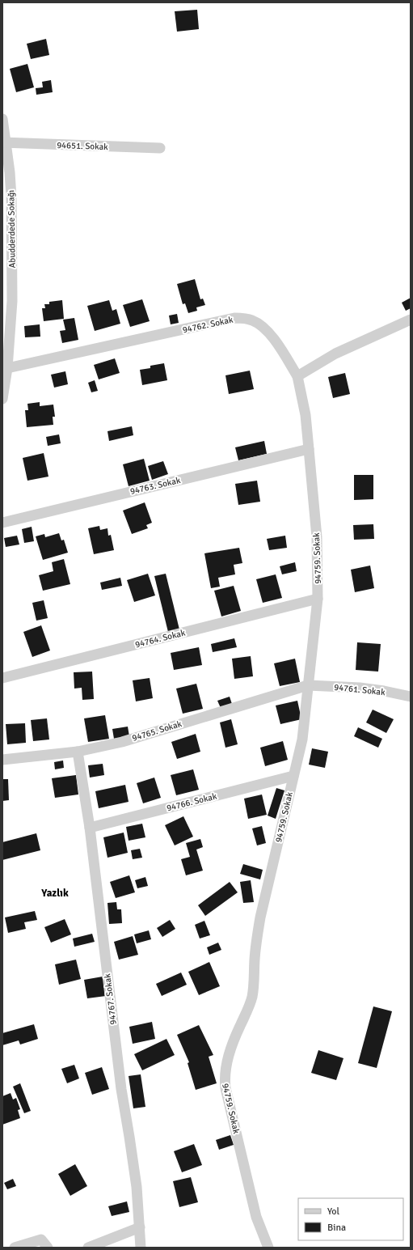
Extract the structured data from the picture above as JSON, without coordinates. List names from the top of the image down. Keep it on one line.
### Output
{"streets":{"street":["94651. Sokak","Abudderdede Sokağı","94762. Sokak","94763. Sokak","94759. Sokak","94764. Sokak","94761. Sokak","94765. Sokak","94766. Sokak","94767. Sokak"]},"crossings":[["94651. Sokak","Abudderdede Sokağı"],["Abudderdede Sokağı","94762. Sokak"],["94762. Sokak","94759. Sokak"],["94763. Sokak","94759. Sokak"],["94759. Sokak","94764. Sokak"],["94759. Sokak","94761. Sokak"],["94759. Sokak","94765. Sokak"],["94759. Sokak","94766. Sokak"],["94761. Sokak","94765. Sokak"],["94765. Sokak","94767. Sokak"],["94766. Sokak","94767. Sokak"]],"districts":["Yazlık"],"legend":["Yol","Bina"]}
